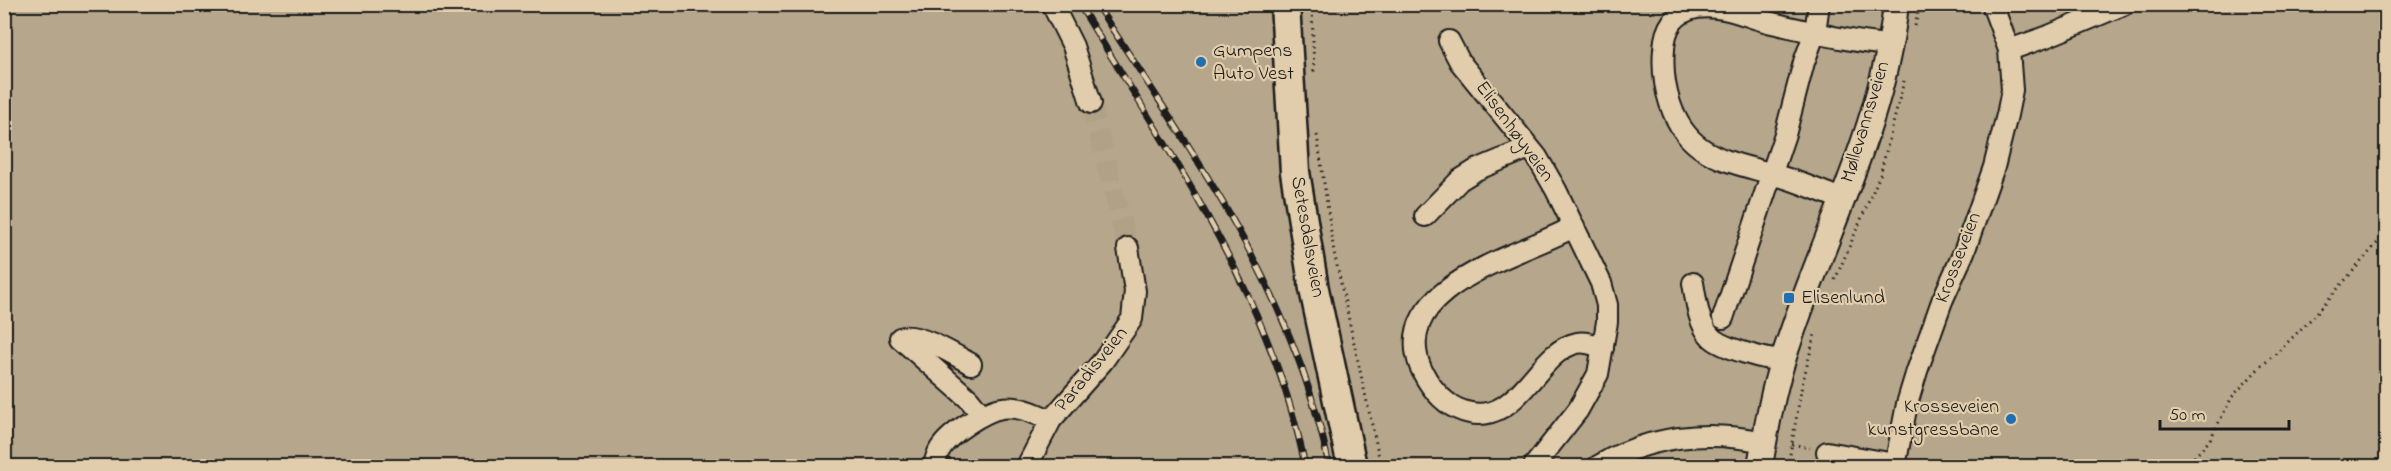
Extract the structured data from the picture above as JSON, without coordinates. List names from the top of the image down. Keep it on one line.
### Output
{"streets":{"highway":["Setesdalsveien"],"main road":["Møllevannsveien"],"street":["Elisenhøyveien","Krosseveien","Paradisveien"]},"places":{"other":["Gumpens Auto Vest","Krosseveien kunstgressbane"],"transit":["Elisenlund"]},"scale_bar":"50 m"}
